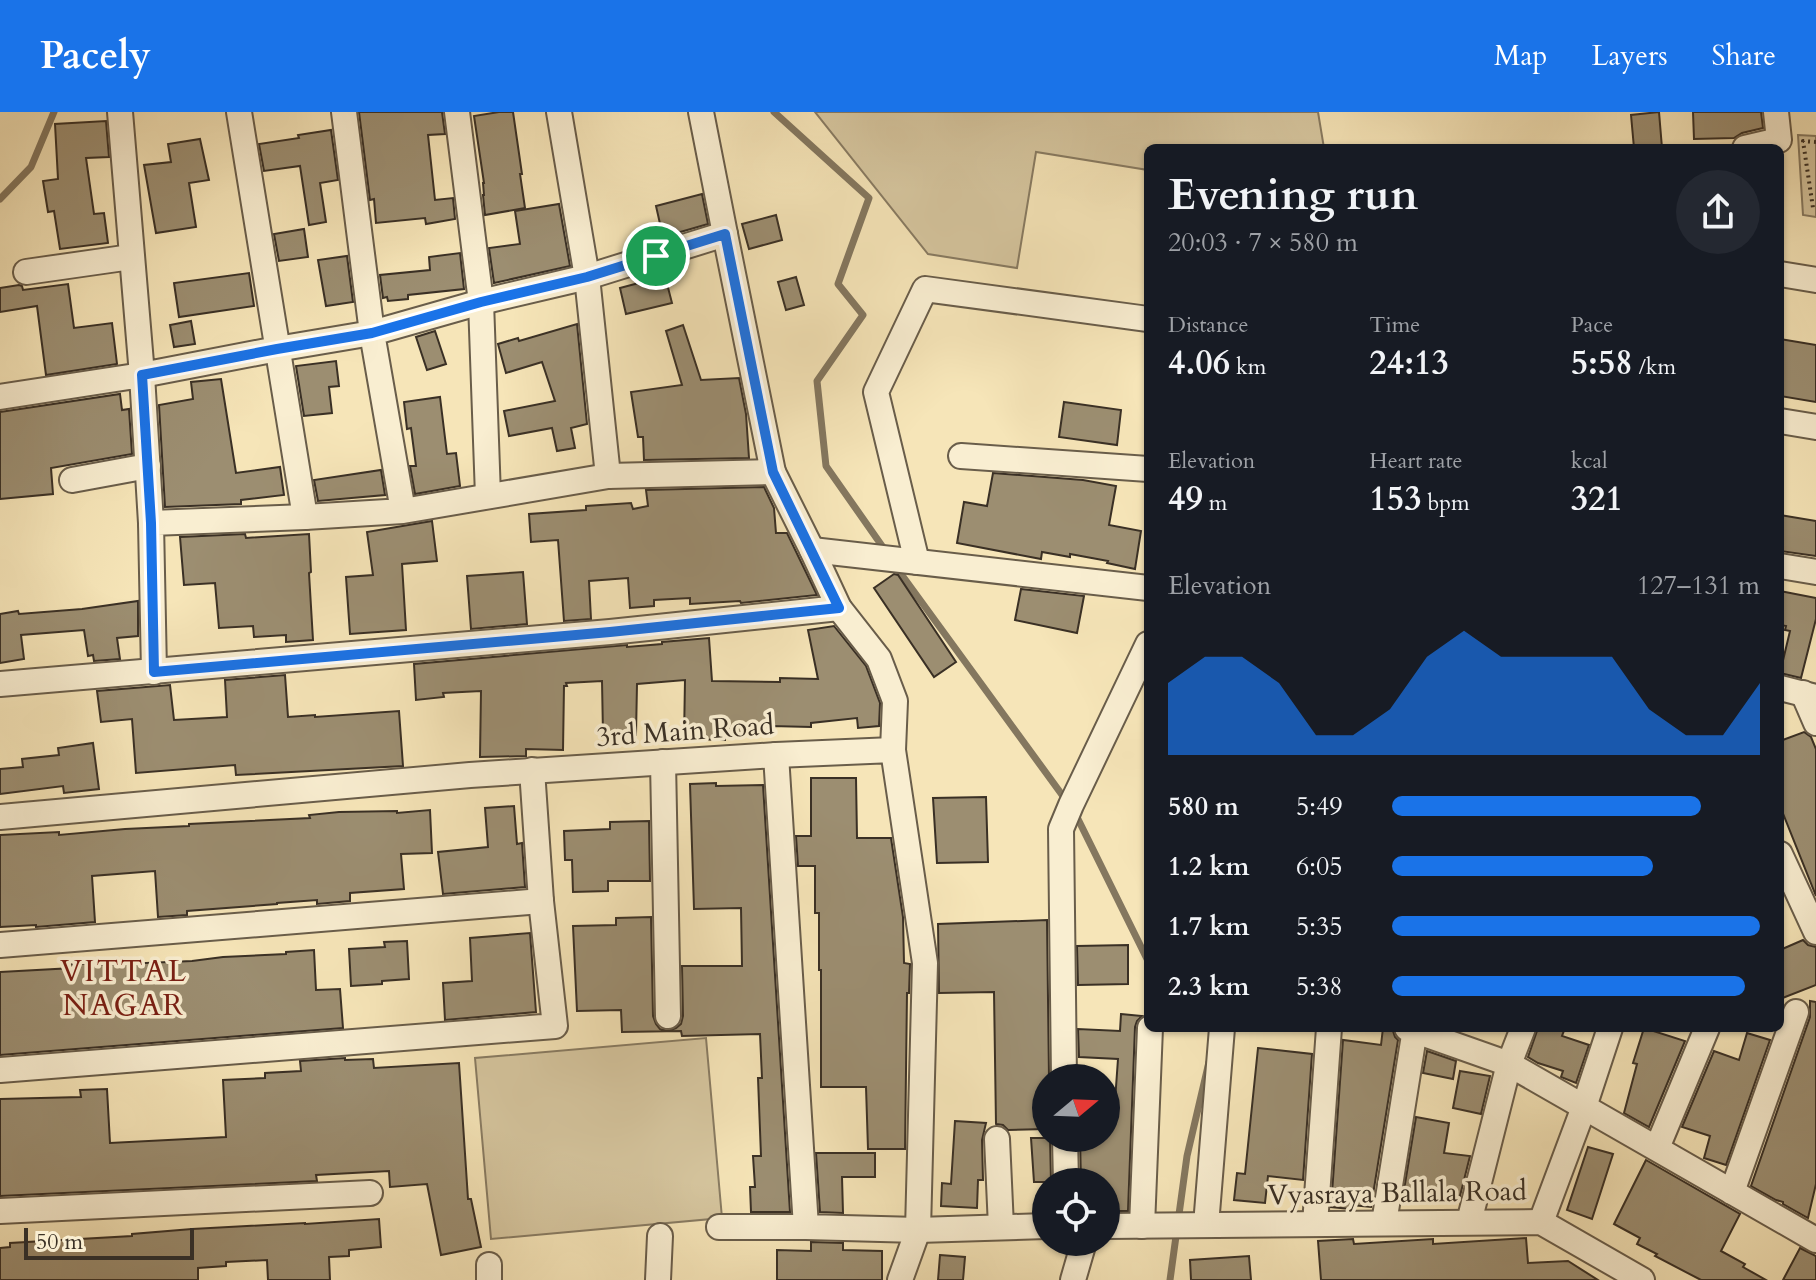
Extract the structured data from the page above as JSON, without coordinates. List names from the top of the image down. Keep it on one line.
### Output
{"streets":{"street":["3rd Main Road","Vyasraya Ballala Road"]},"districts":["VITTAL NAGAR"],"scale_bar":"50 m","north":"right","page":{"header":"Pacely","nav":["Map","Layers","Share"],"heading":["Evening run","20:03 · 7 × 580 m"],"stats":[["Distance","4.06 km"],["Time","24:13"],["Pace","5:58 /km"],["Elevation","49 m"],["Heart rate","153 bpm"],["kcal","321"]],"chart":["Elevation","127–131 m"],"list":[{"name":"580 m","note":"5:49"},{"name":"1.2 km","note":"6:05"},{"name":"1.7 km","note":"5:35"},{"name":"2.3 km","note":"5:38"}],"scale":"50 m"}}
